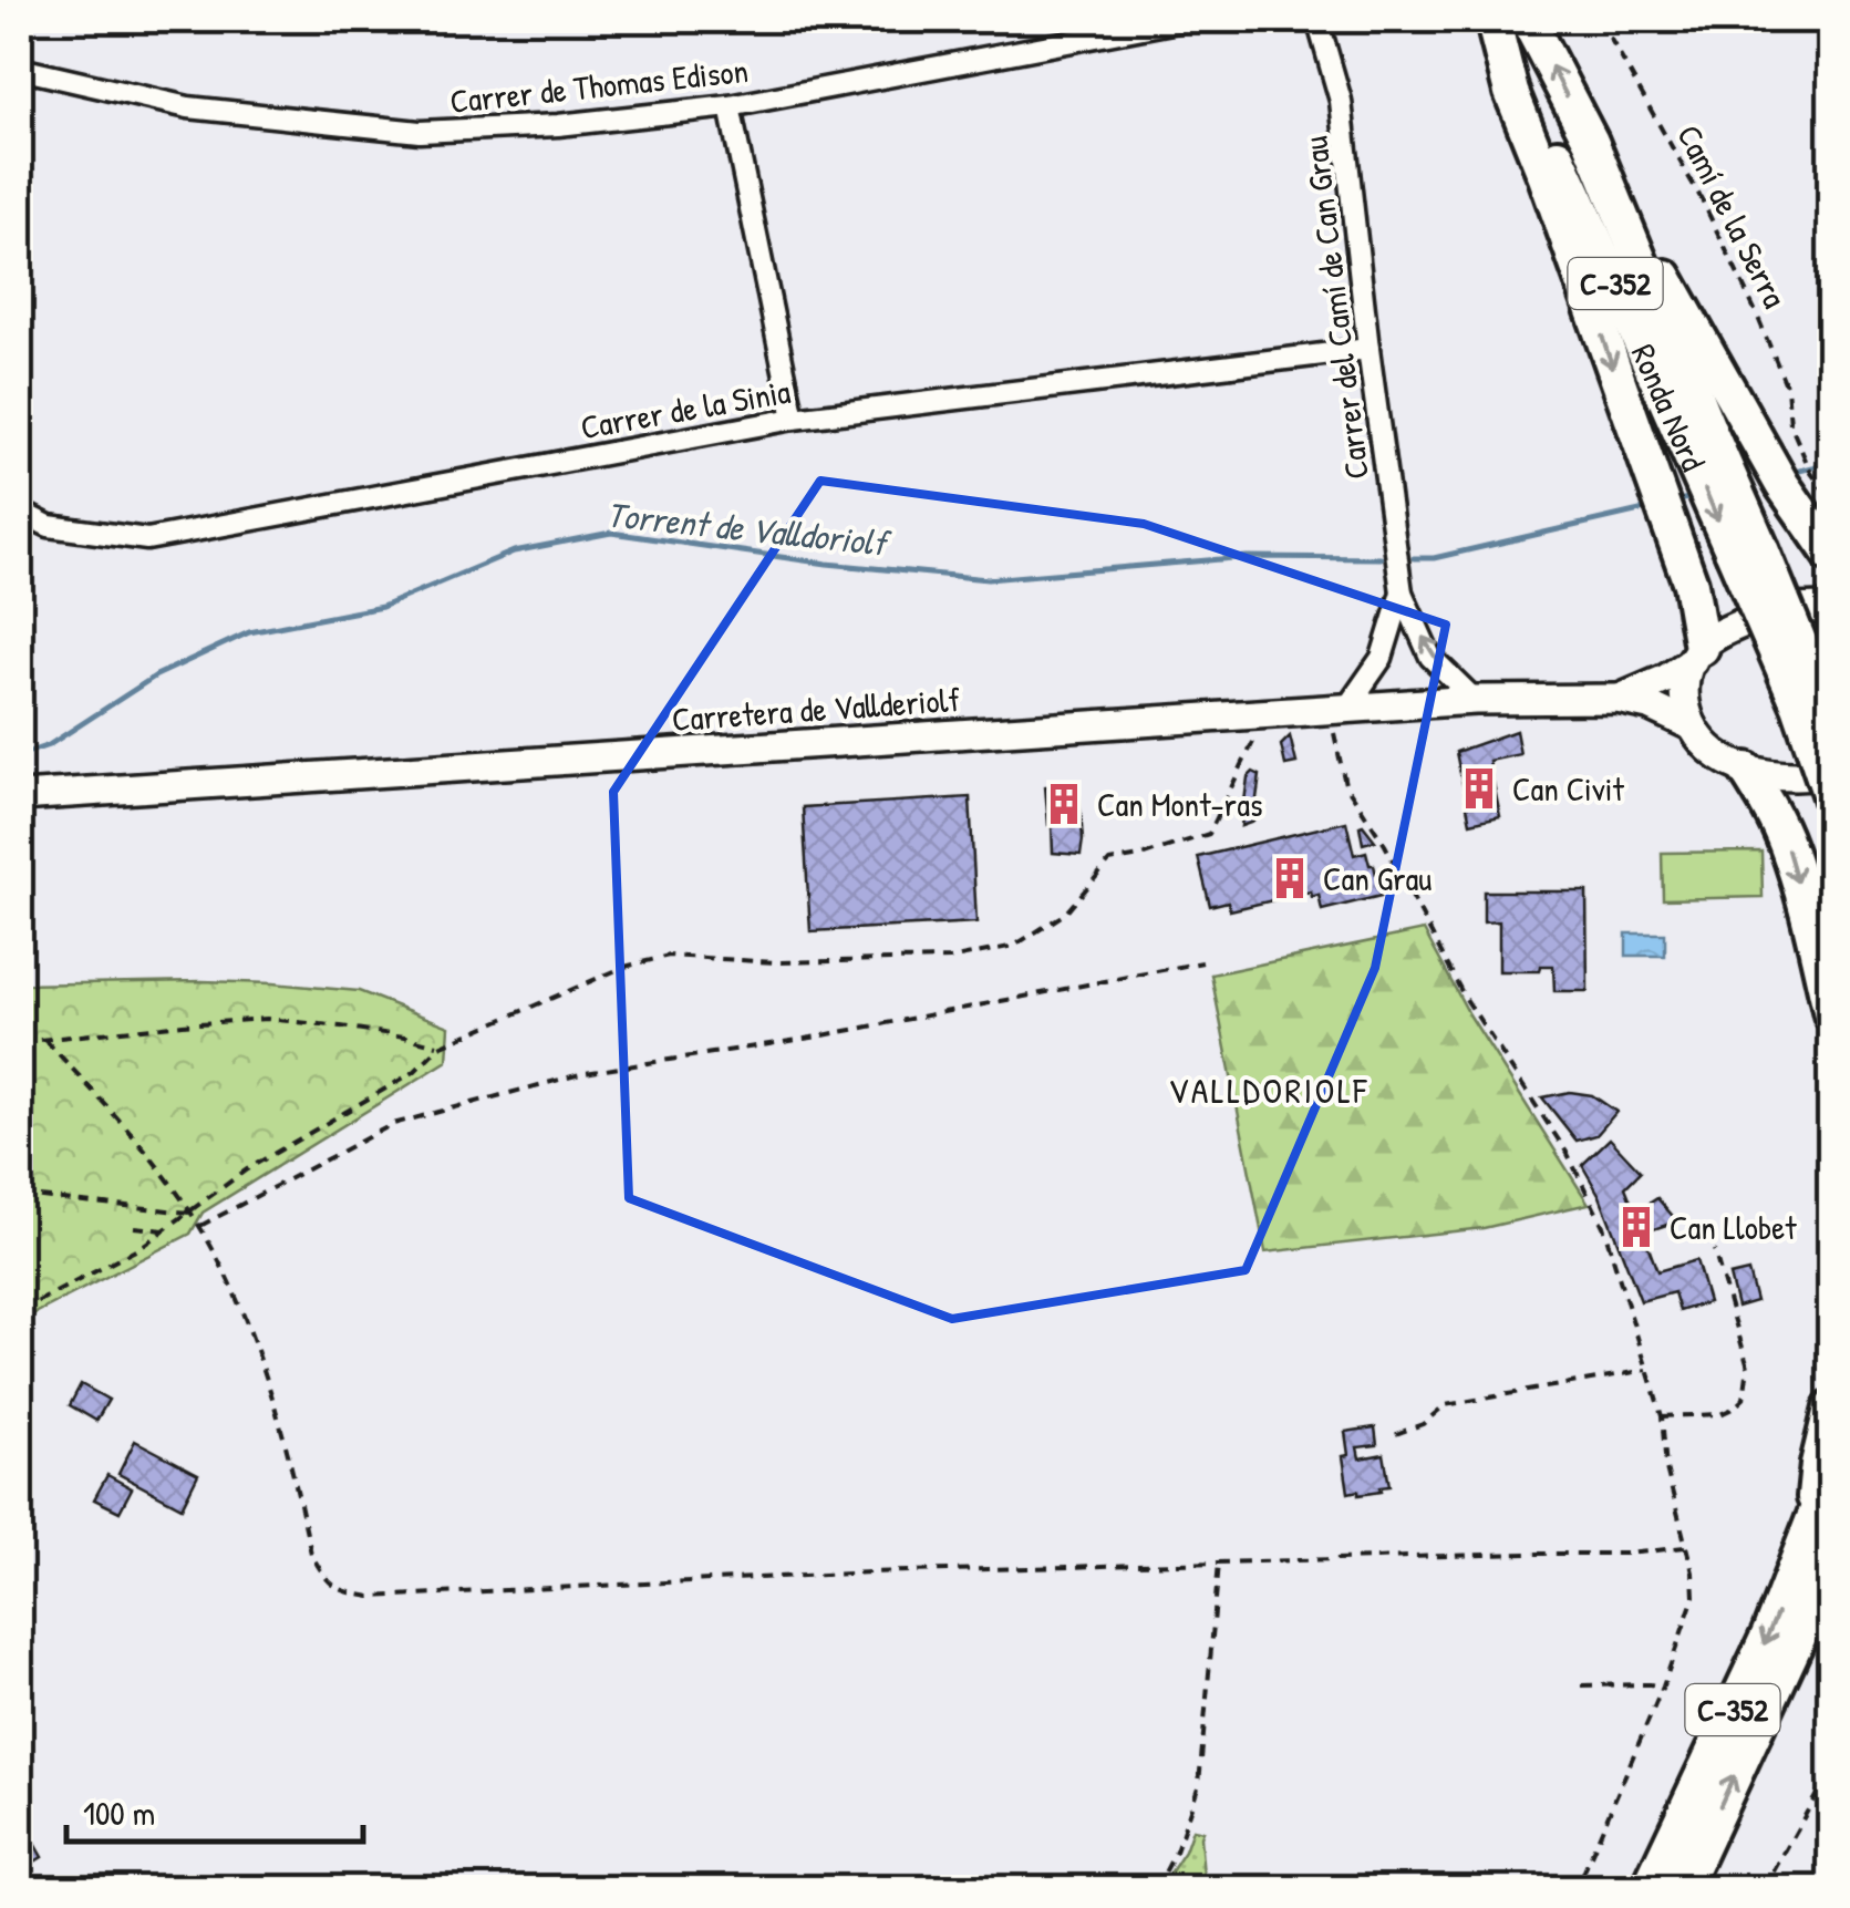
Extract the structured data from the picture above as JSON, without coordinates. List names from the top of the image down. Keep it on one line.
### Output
{"streets":{"highway":["C-352","Ronda Nord"],"street":["Carrer de Thomas Edison","Carrer del Camí de Can Grau","Carrer de la Sinia","Carretera de Vallderiolf"],"path":["Camí de la Serra"]},"crossings":[["Carrer del Camí de Can Grau","Carrer de la Sinia"],["Carrer del Camí de Can Grau","Carretera de Vallderiolf"]],"districts":["VALLDORIOLF"],"water":["Torrent de Valldoriolf"],"places":{"building":["Can Civit","Can Mont-ras","Can Grau","Can Llobet"]},"scale_bar":"100 m"}
